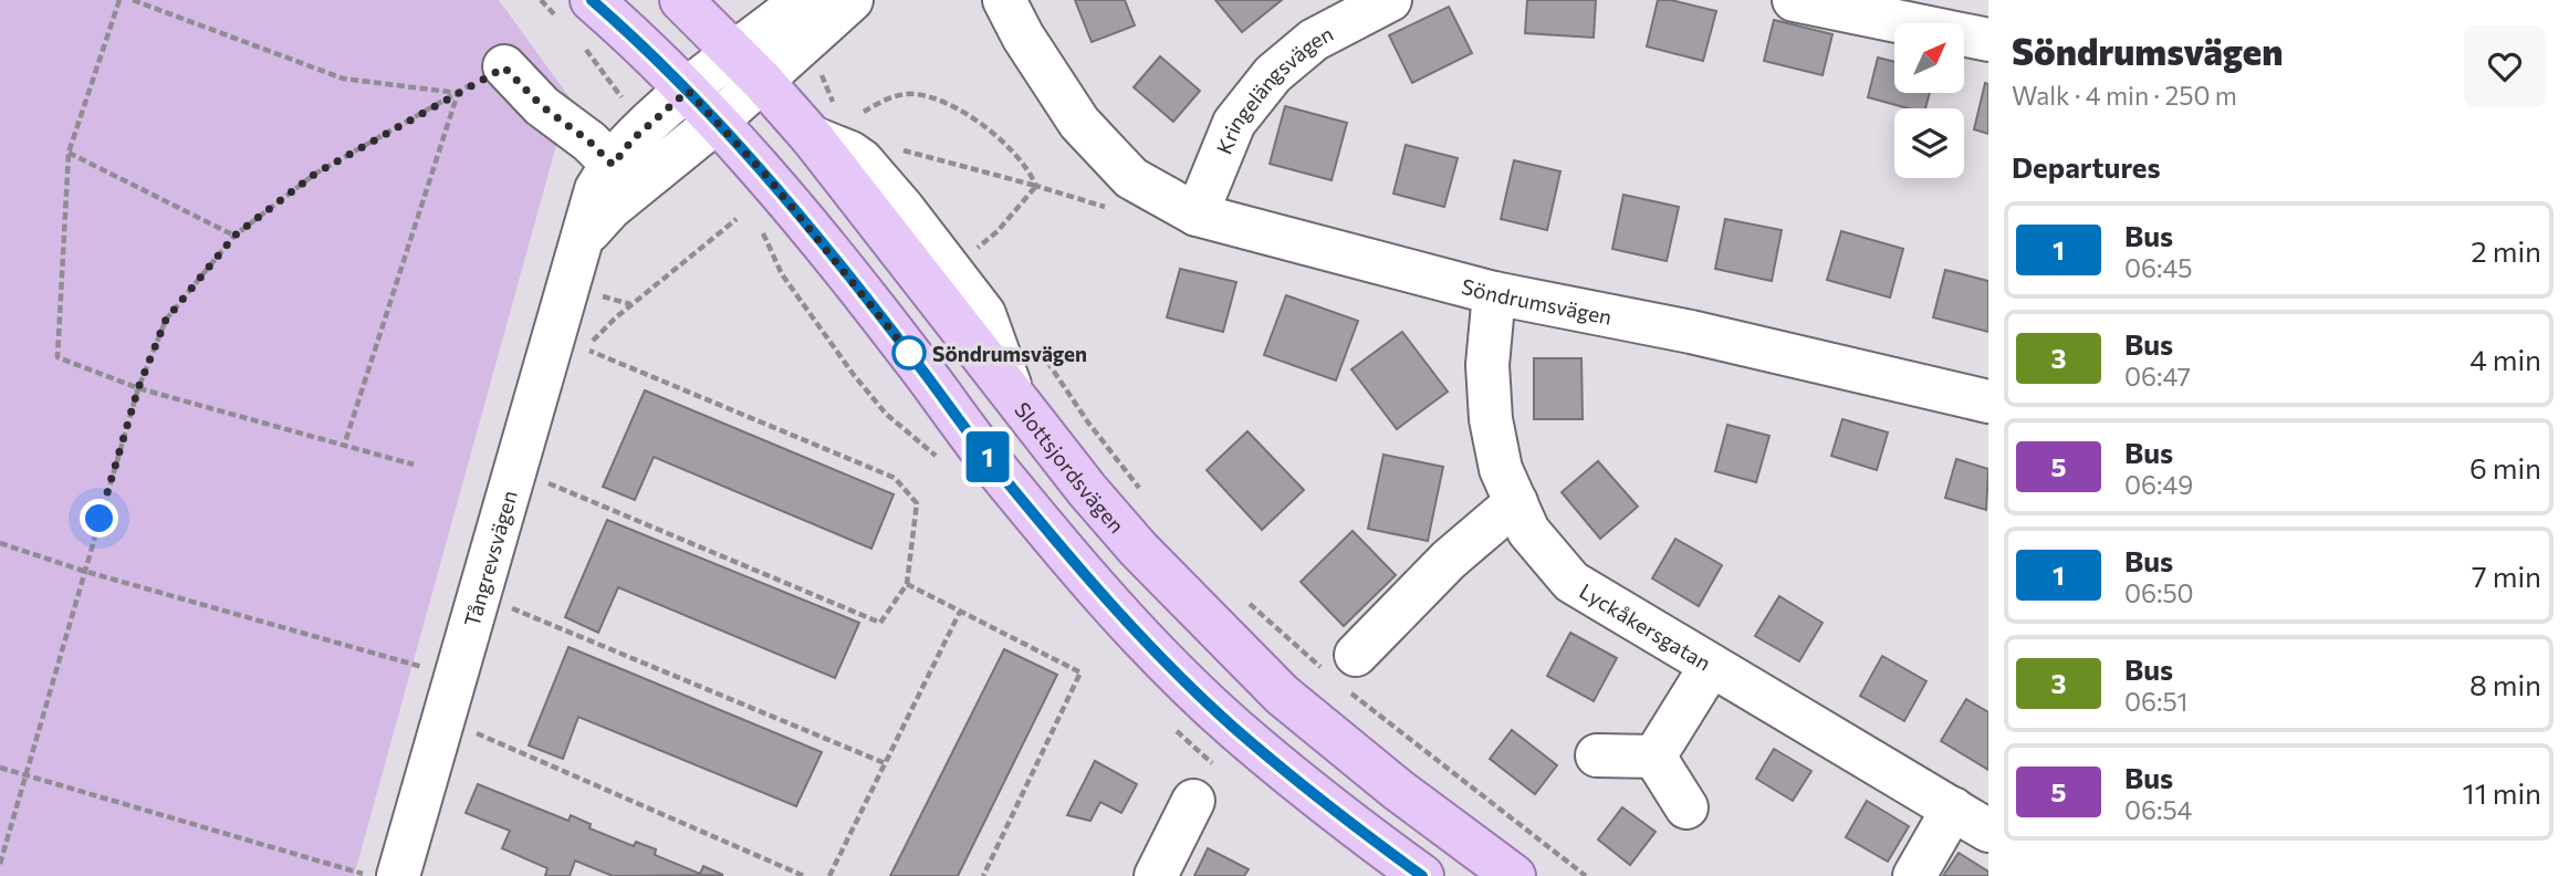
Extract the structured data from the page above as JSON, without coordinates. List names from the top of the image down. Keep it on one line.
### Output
{"streets":{"main road":["Slottsjordsvägen"],"street":["Kringelängsvägen","Söndrumsvägen","Tångrevsvägen","Lyckåkersgatan"]},"crossings":[["Kringelängsvägen","Söndrumsvägen"],["Söndrumsvägen","Lyckåkersgatan"],["Slottsjordsvägen","Tångrevsvägen"]],"places":["Söndrumsvägen"],"lines":["bus line 1"],"north":"top right","page":{"on_map":"1","heading":[["Söndrumsvägen","Walk · 4 min · 250 m"],"Departures"],"list":[{"mark":"1","name":"Bus","note":"06:45","value":"2 min"},{"mark":"3","name":"Bus","note":"06:47","value":"4 min"},{"mark":"5","name":"Bus","note":"06:49","value":"6 min"},{"mark":"1","name":"Bus","note":"06:50","value":"7 min"},{"mark":"3","name":"Bus","note":"06:51","value":"8 min"},{"mark":"5","name":"Bus","note":"06:54","value":"11 min"}]}}
